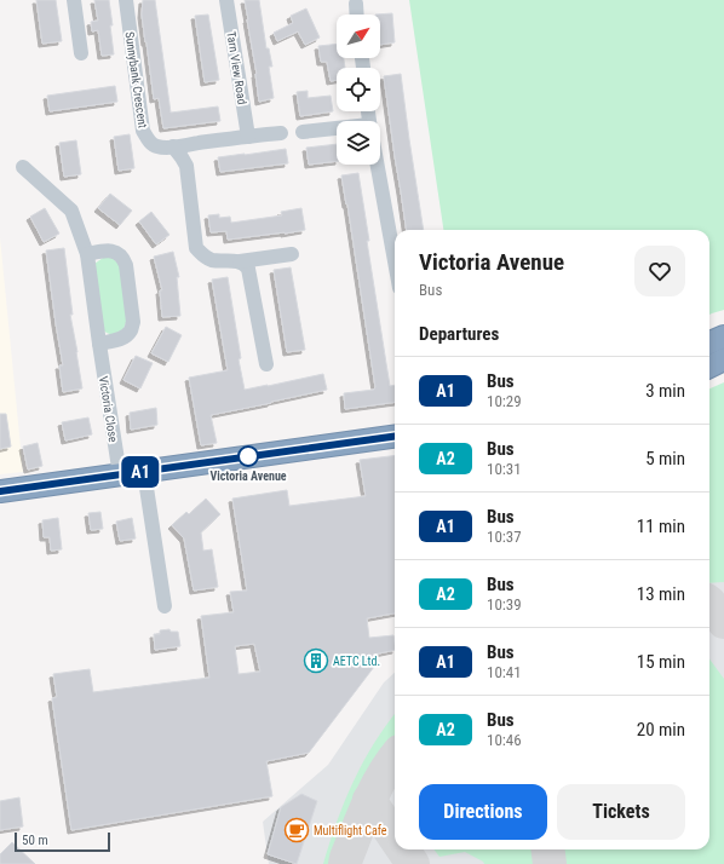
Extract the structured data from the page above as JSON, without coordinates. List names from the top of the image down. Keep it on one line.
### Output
{"streets":{"street":["Tarn View Road","Sunnybank Crescent","Victoria Close"]},"crossings":[["Tarn View Road","Sunnybank Crescent"]],"places":{"other":["Victoria Avenue"],"building":["AETC Ltd."],"cafe":["Multiflight Cafe"]},"lines":["bus line A1"],"scale_bar":"50 m","north":"top right","page":{"on_map":"A1","heading":[["Victoria Avenue","Bus"],"Departures"],"list":[{"mark":"A1","name":"Bus","note":"10:29","value":"3 min"},{"mark":"A2","name":"Bus","note":"10:31","value":"5 min"},{"mark":"A1","name":"Bus","note":"10:37","value":"11 min"},{"mark":"A2","name":"Bus","note":"10:39","value":"13 min"},{"mark":"A1","name":"Bus","note":"10:41","value":"15 min"},{"mark":"A2","name":"Bus","note":"10:46","value":"20 min"}],"buttons":["Directions","Tickets"],"scale":"50 m"}}
